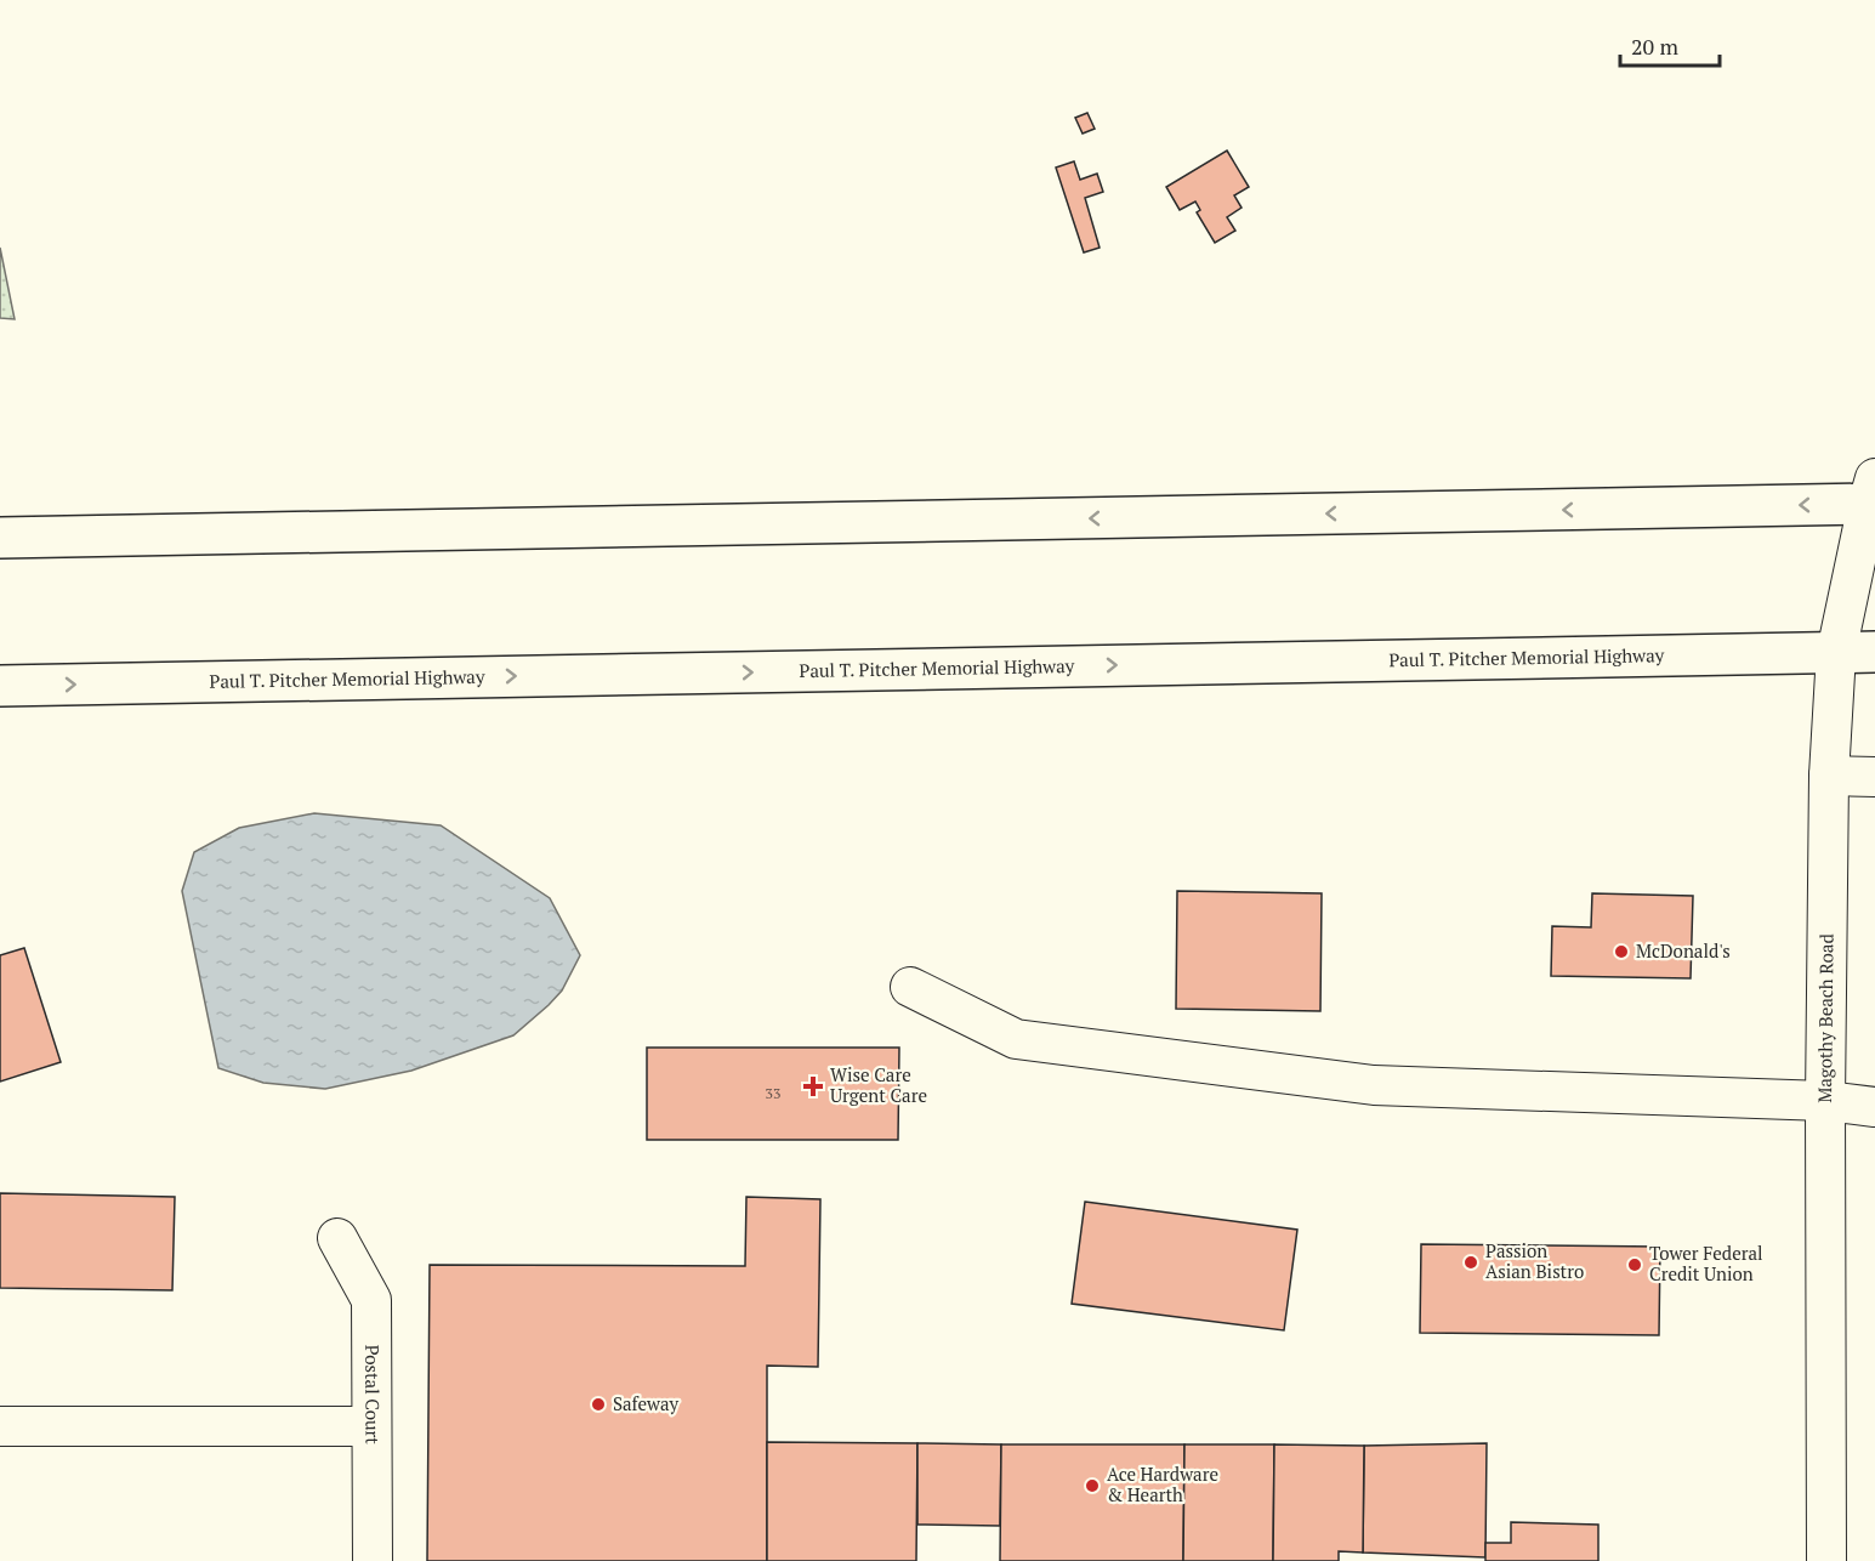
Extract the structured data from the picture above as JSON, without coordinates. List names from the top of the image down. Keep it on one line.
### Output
{"streets":{"main road":["Paul T. Pitcher Memorial Highway"],"street":["Magothy Beach Road","Postal Court"]},"crossings":[["Paul T. Pitcher Memorial Highway","Magothy Beach Road"]],"places":{"other":["McDonald's","Passion Asian Bistro","Tower Federal Credit Union","Safeway","Ace Hardware & Hearth"],"health":["Wise Care Urgent Care"]},"house_numbers":["33"],"scale_bar":"20 m"}
